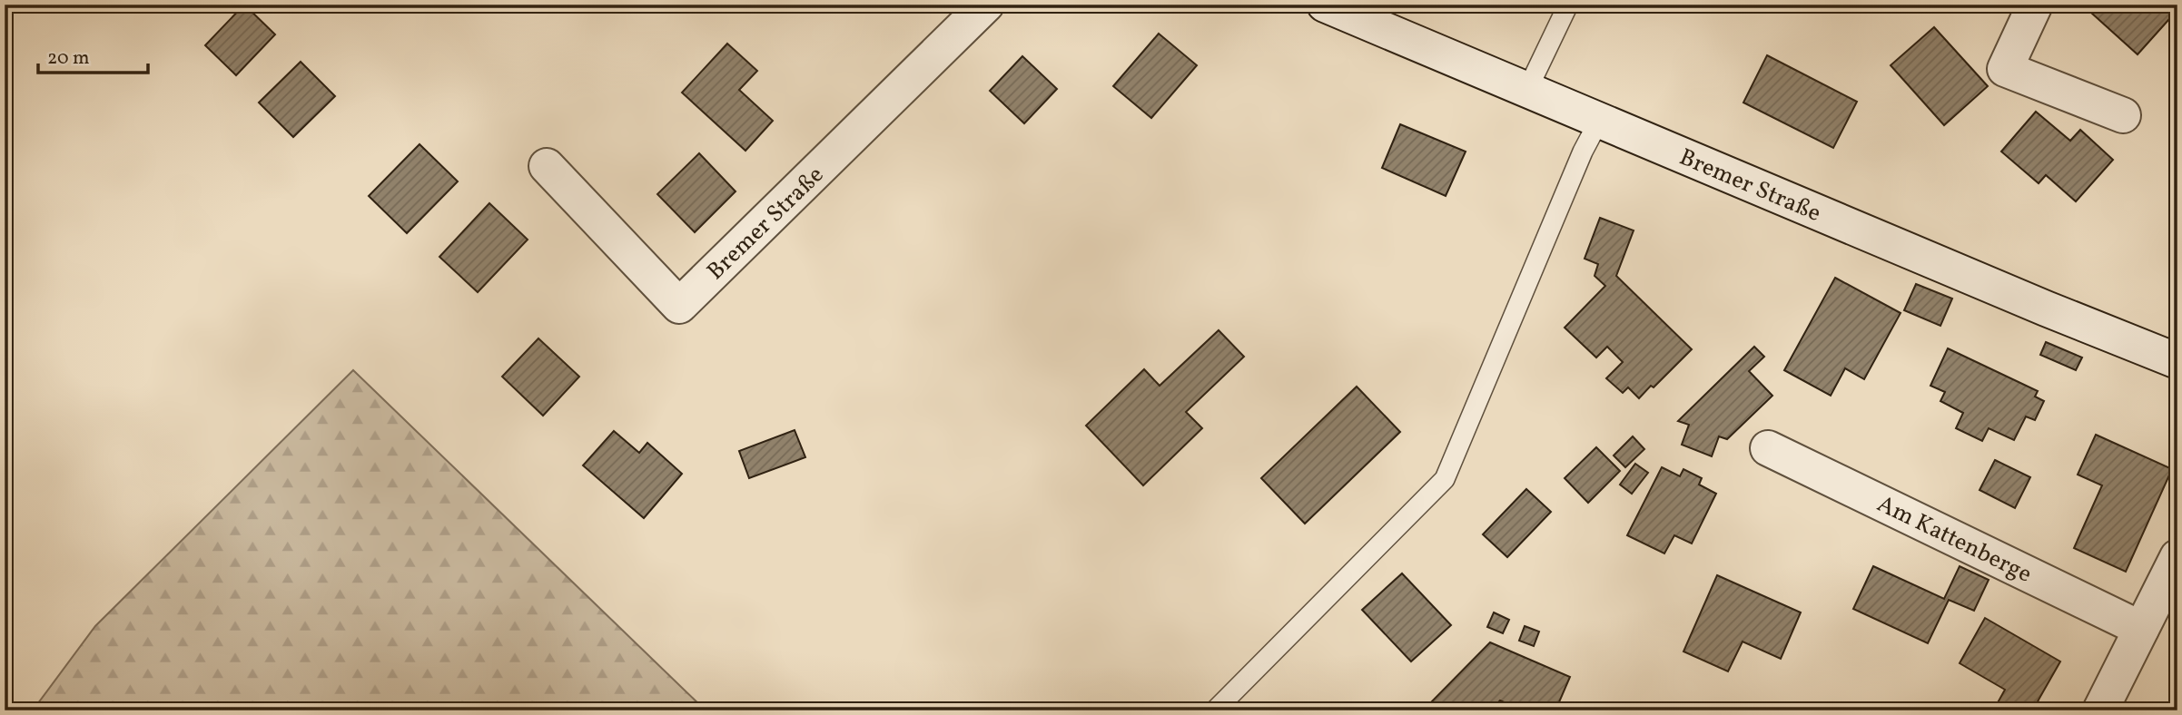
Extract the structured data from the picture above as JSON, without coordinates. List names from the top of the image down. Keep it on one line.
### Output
{"streets":{"street":["Bremer Straße","Am Kattenberge"]},"scale_bar":"20 m"}
